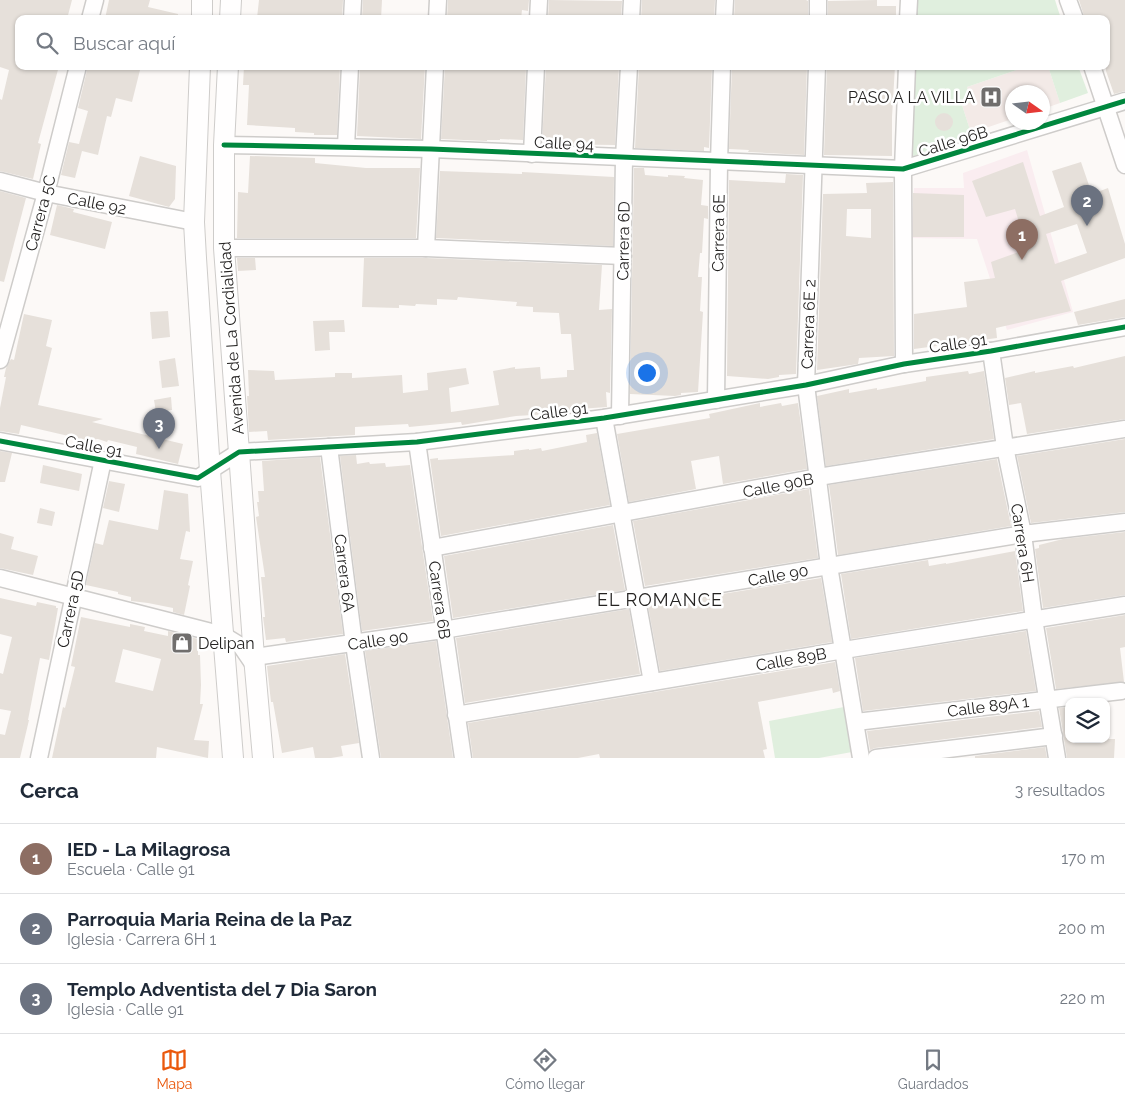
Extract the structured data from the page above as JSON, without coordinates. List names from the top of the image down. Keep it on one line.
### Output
{"streets":{"main road":["Avenida de La Cordialidad"],"street":["Calle 96B","Calle 94","Calle 92","Carrera 5C","Carrera 6E","Carrera 6D","Carrera 6E 2","Calle 91","Calle 90B","Carrera 6H","Carrera 6A","Calle 90","Carrera 6B","Carrera 5D","Calle 89B","Calle 89A 1"]},"crossings":[["Calle 96B","Calle 94"],["Calle 94","Carrera 6E"],["Calle 94","Carrera 6D"],["Calle 94","Carrera 6E 2"],["Calle 94","Avenida de La Cordialidad"],["Calle 92","Carrera 5C"],["Calle 92","Avenida de La Cordialidad"],["Carrera 6E","Calle 91"],["Carrera 6D","Calle 91"],["Carrera 6D","Calle 90B"],["Carrera 6D","Calle 90"],["Carrera 6D","Calle 89B"],["Carrera 6E 2","Calle 91"],["Carrera 6E 2","Calle 90B"],["Carrera 6E 2","Calle 90"],["Carrera 6E 2","Calle 89B"],["Carrera 6E 2","Calle 89A 1"],["Avenida de La Cordialidad","Calle 91"],["Avenida de La Cordialidad","Calle 90"],["Calle 91","Carrera 6H"],["Calle 91","Carrera 6A"],["Calle 91","Carrera 6B"],["Calle 91","Carrera 5D"],["Calle 90B","Carrera 6H"],["Calle 90B","Carrera 6B"],["Carrera 6H","Calle 90"],["Carrera 6H","Calle 89B"],["Carrera 6H","Calle 89A 1"],["Carrera 6A","Calle 90"],["Calle 90","Carrera 6B"],["Carrera 6B","Calle 89B"]],"districts":["EL ROMANCE"],"places":{"hospital":["PASO A LA VILLA"],"shop":["Delipan"]},"north":"right","page":{"search":"Buscar aquí","pins":["2","1","3"],"heading":["Cerca","3 resultados"],"list":[{"mark":"1","name":"IED - La Milagrosa","note":"Escuela · Calle 91","value":"170 m"},{"mark":"2","name":"Parroquia Maria Reina de la Paz","note":"Iglesia · Carrera 6H 1","value":"200 m"},{"mark":"3","name":"Templo Adventista del 7 Dia Saron","note":"Iglesia · Calle 91","value":"220 m"}],"nav":["Mapa","Cómo llegar","Guardados"]}}
